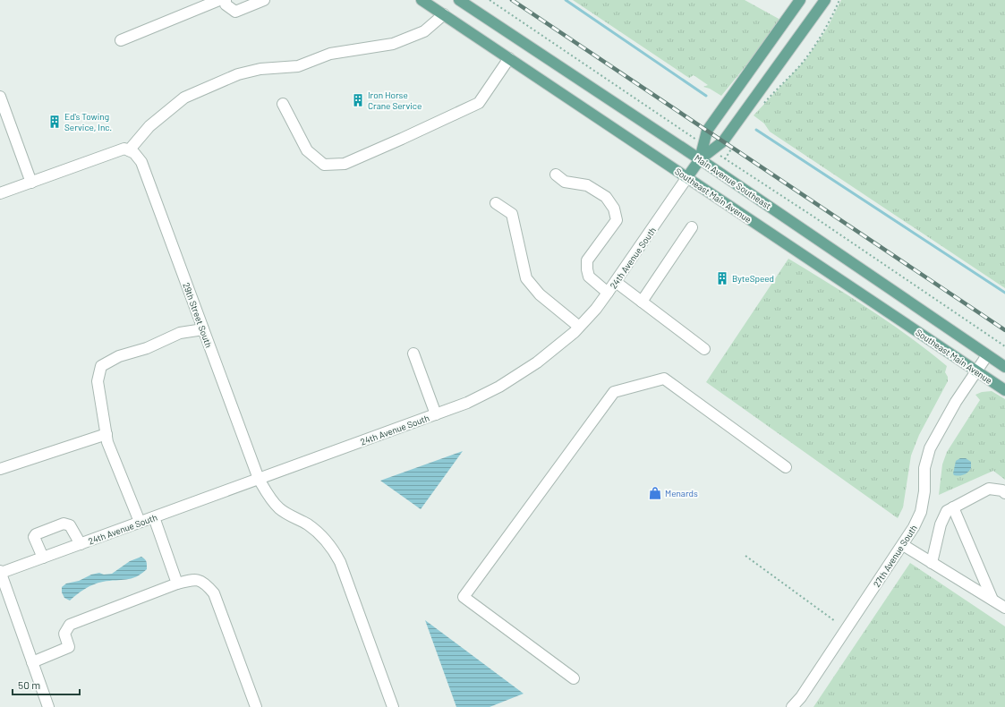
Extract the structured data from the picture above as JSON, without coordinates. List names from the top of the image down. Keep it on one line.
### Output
{"streets":{"main road":["Main Avenue Southeast","Southeast Main Avenue","24th Avenue South"],"street":["29th Street South","27th Avenue South"]},"crossings":[["Main Avenue Southeast","24th Avenue South"],["Main Avenue Southeast","27th Avenue South"],["Southeast Main Avenue","24th Avenue South"],["Southeast Main Avenue","27th Avenue South"],["24th Avenue South","29th Street South"]],"places":{"building":["Iron Horse Crane Service","Ed's Towing Service, Inc.","ByteSpeed"],"shop":["Menards"]},"scale_bar":"50 m"}
